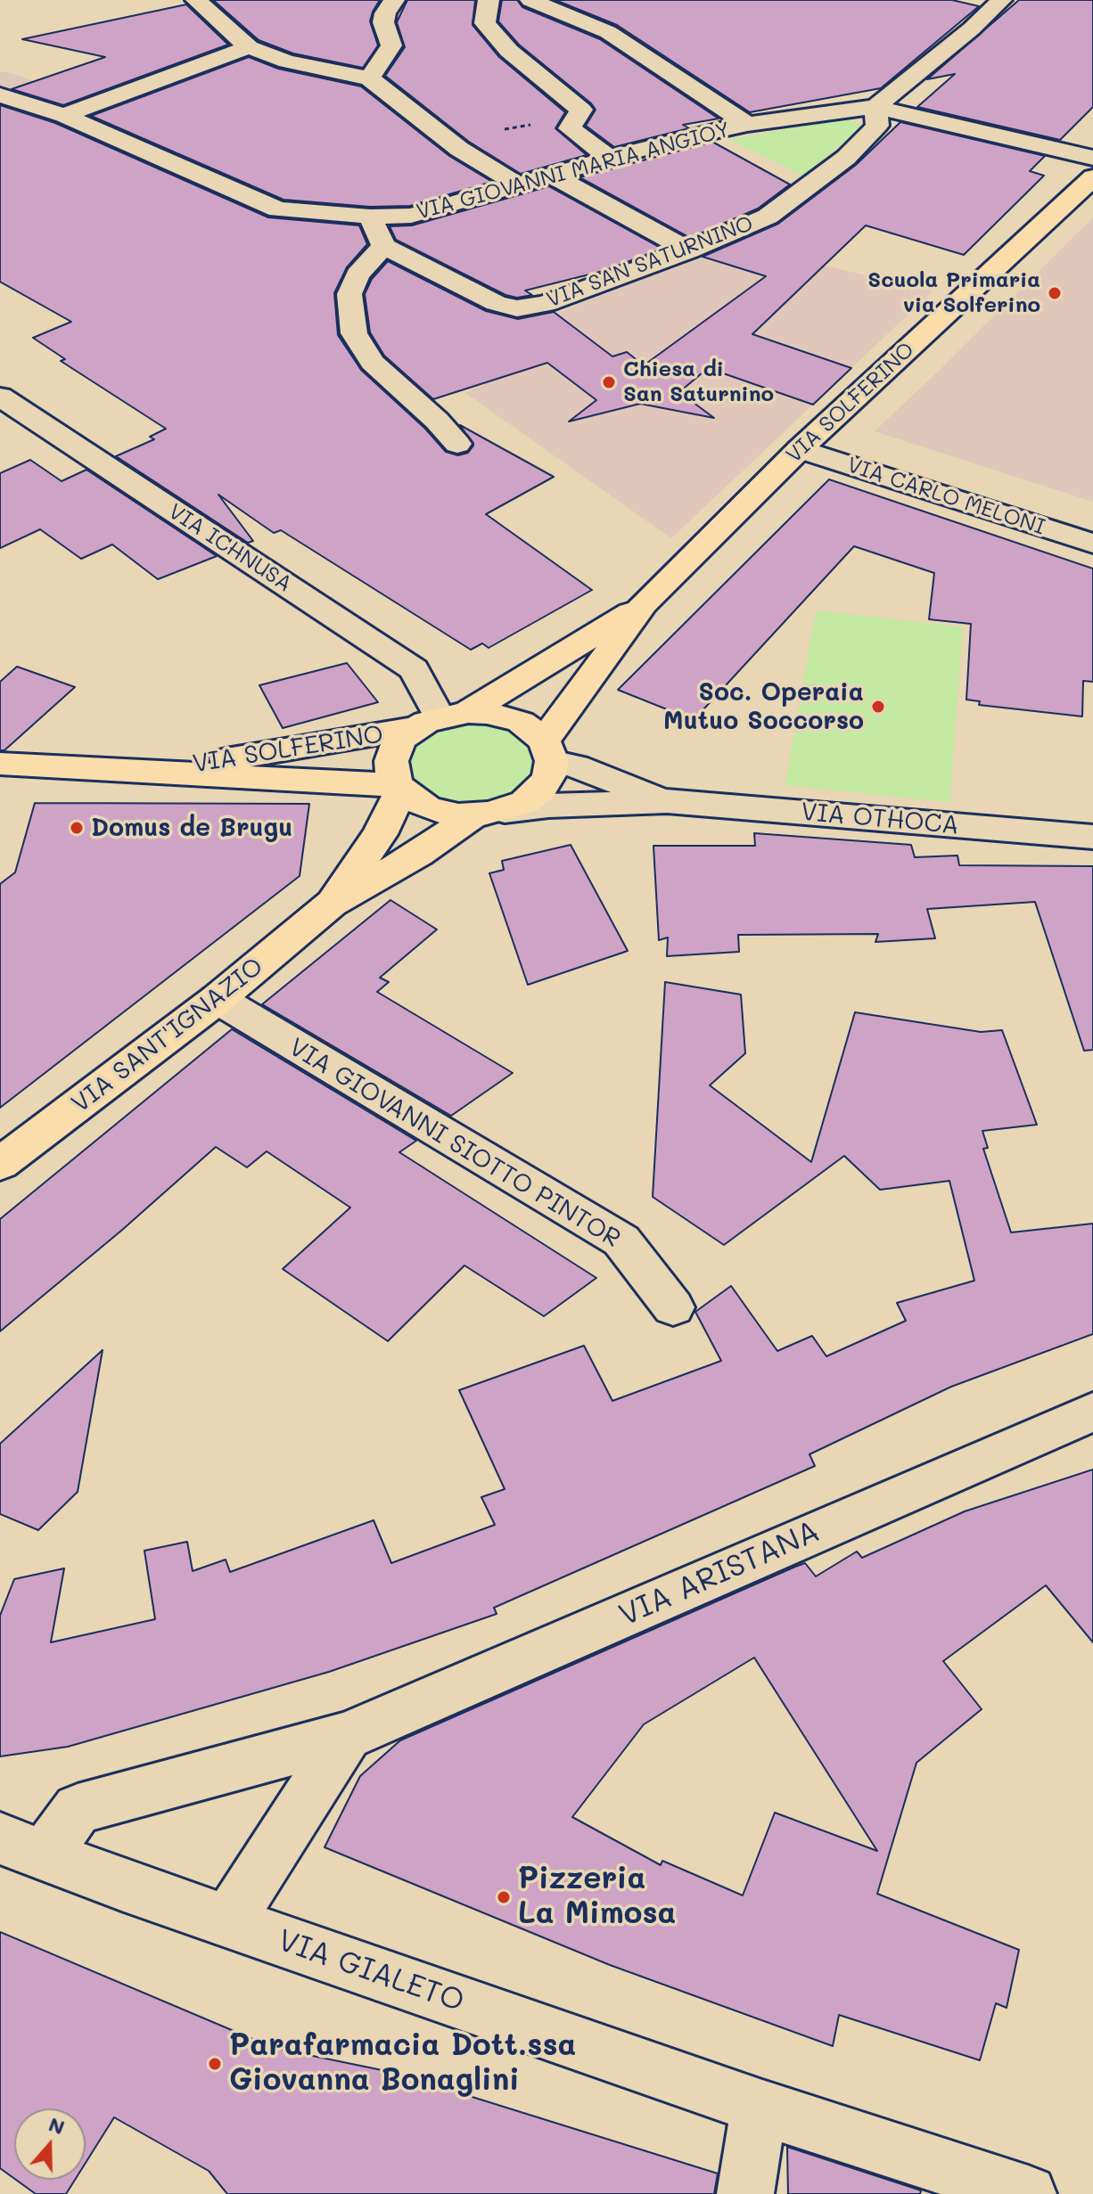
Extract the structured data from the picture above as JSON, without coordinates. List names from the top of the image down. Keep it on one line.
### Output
{"streets":{"main road":["VIA SOLFERINO","VIA SANT'IGNAZIO"],"street":["VIA GIOVANNI MARIA ANGIOY","VIA SAN SATURNINO","VIA CARLO MELONI","VIA ICHNUSA","VIA OTHOCA","VIA GIOVANNI SIOTTO PINTOR","VIA ARISTANA","VIA GIALETO"]},"crossings":[["VIA GIOVANNI MARIA ANGIOY","VIA SAN SATURNINO"],["VIA SOLFERINO","VIA CARLO MELONI"],["VIA SOLFERINO","VIA ICHNUSA"],["VIA SOLFERINO","VIA OTHOCA"],["VIA SOLFERINO","VIA SANT'IGNAZIO"],["VIA ICHNUSA","VIA OTHOCA"],["VIA ICHNUSA","VIA SANT'IGNAZIO"],["VIA OTHOCA","VIA SANT'IGNAZIO"],["VIA SANT'IGNAZIO","VIA GIOVANNI SIOTTO PINTOR"],["VIA ARISTANA","VIA GIALETO"]],"places":["Scuola Primaria via Solferino","Chiesa di San Saturnino","Soc. Operaia Mutuo Soccorso","Domus de Brugu","Pizzeria La Mimosa","Parafarmacia Dott.ssa Giovanna Bonaglini"],"north":"top"}
